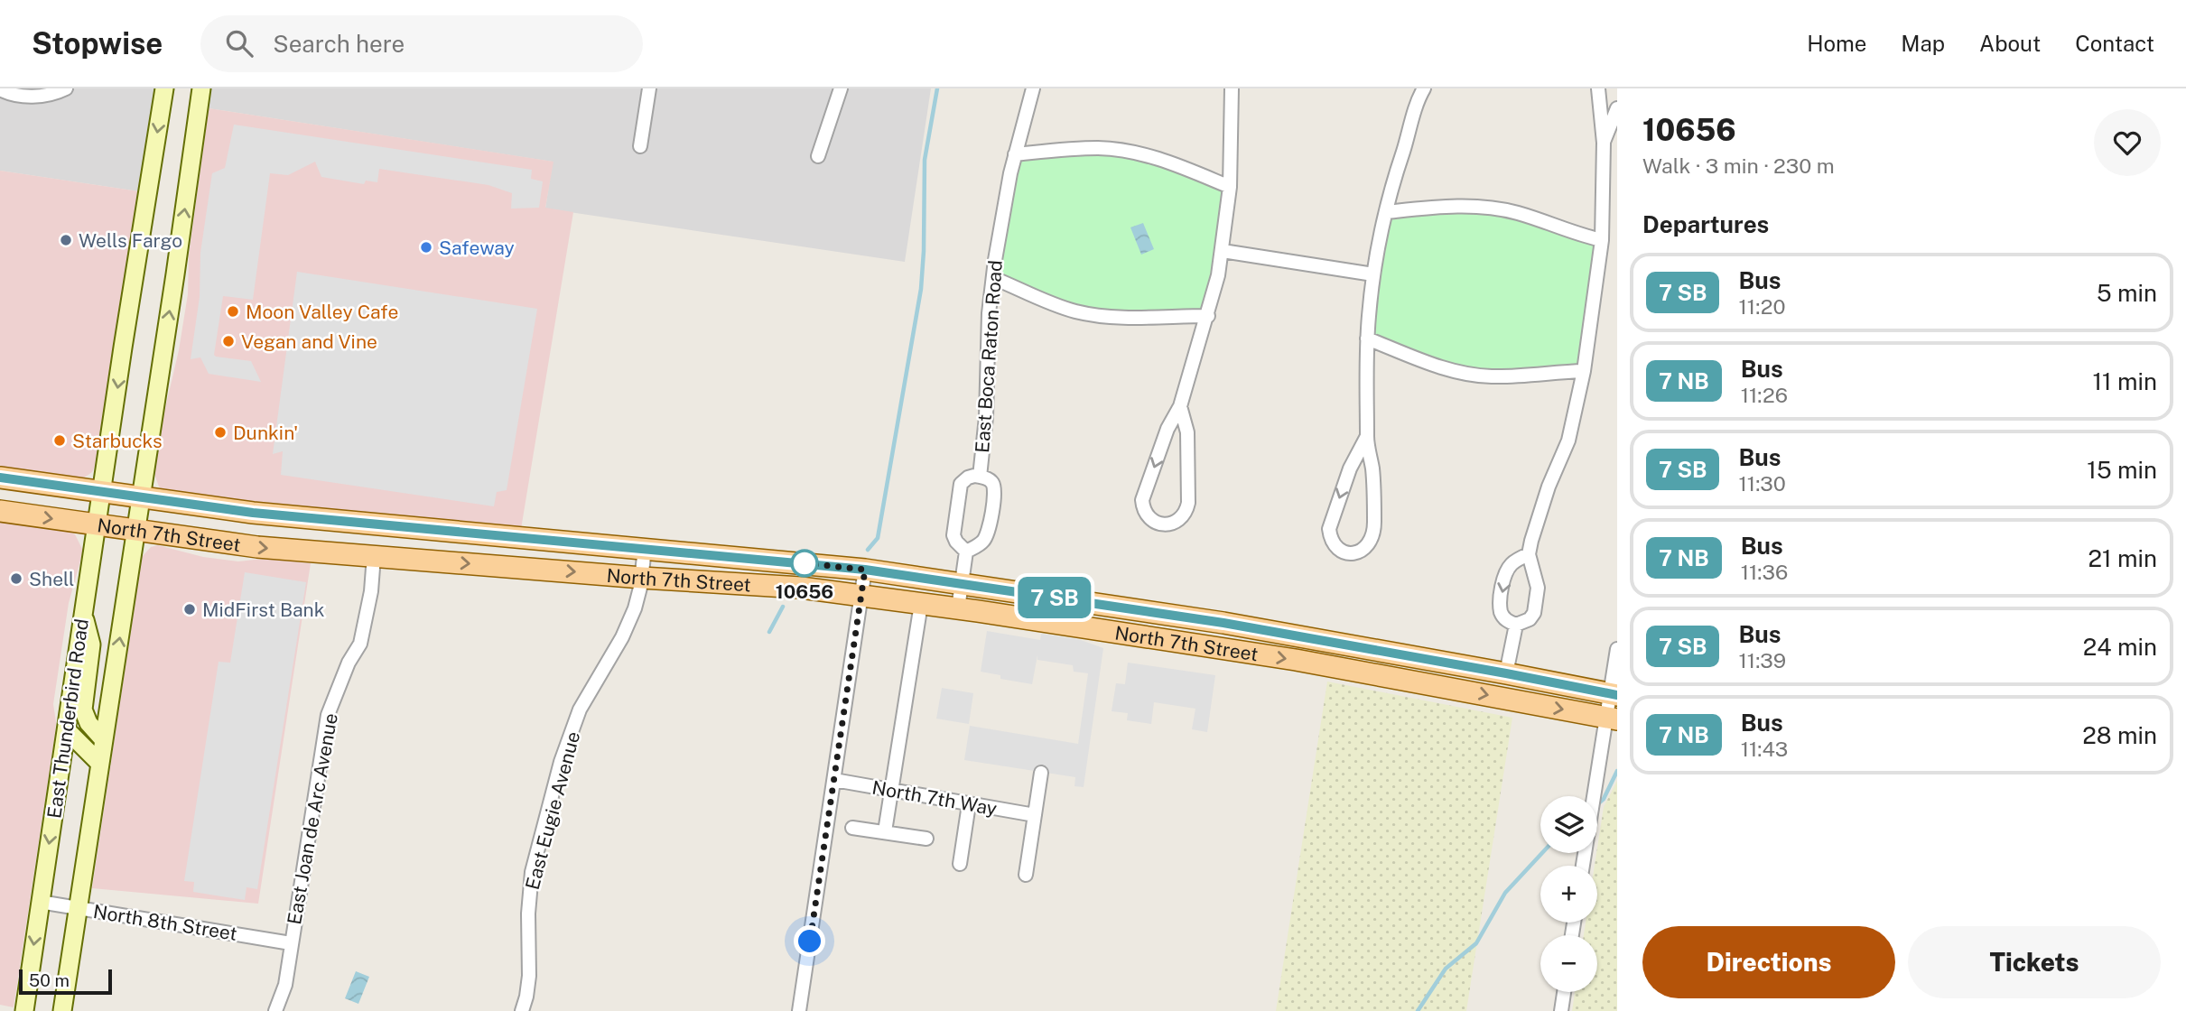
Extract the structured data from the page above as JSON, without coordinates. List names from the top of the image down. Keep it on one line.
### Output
{"streets":{"main road":["North 7th Street","East Thunderbird Road"],"street":["East Boca Raton Road","North 7th Way","East Eugie Avenue","East Joan de Arc Avenue","North 8th Street"]},"crossings":[["East Boca Raton Road","North 7th Street"],["North 7th Street","East Thunderbird Road"],["North 7th Street","East Eugie Avenue"],["North 7th Street","East Joan de Arc Avenue"],["East Thunderbird Road","North 8th Street"],["East Joan de Arc Avenue","North 8th Street"]],"places":["Wells Fargo","Safeway","Moon Valley Cafe","Vegan and Vine","Dunkin'","Starbucks","10656","Shell","MidFirst Bank"],"scale_bar":"50 m","page":{"header":"Stopwise","search":"Search here","nav":["Home","Map","About","Contact"],"on_map":"7 SB","heading":[["10656","Walk · 3 min · 230 m"],"Departures"],"list":[{"mark":"7 SB","name":"Bus","note":"11:20","value":"5 min"},{"mark":"7 NB","name":"Bus","note":"11:26","value":"11 min"},{"mark":"7 SB","name":"Bus","note":"11:30","value":"15 min"},{"mark":"7 NB","name":"Bus","note":"11:36","value":"21 min"},{"mark":"7 SB","name":"Bus","note":"11:39","value":"24 min"},{"mark":"7 NB","name":"Bus","note":"11:43","value":"28 min"}],"map_buttons":["+","−"],"buttons":["Directions","Tickets"],"scale":"50 m"}}
